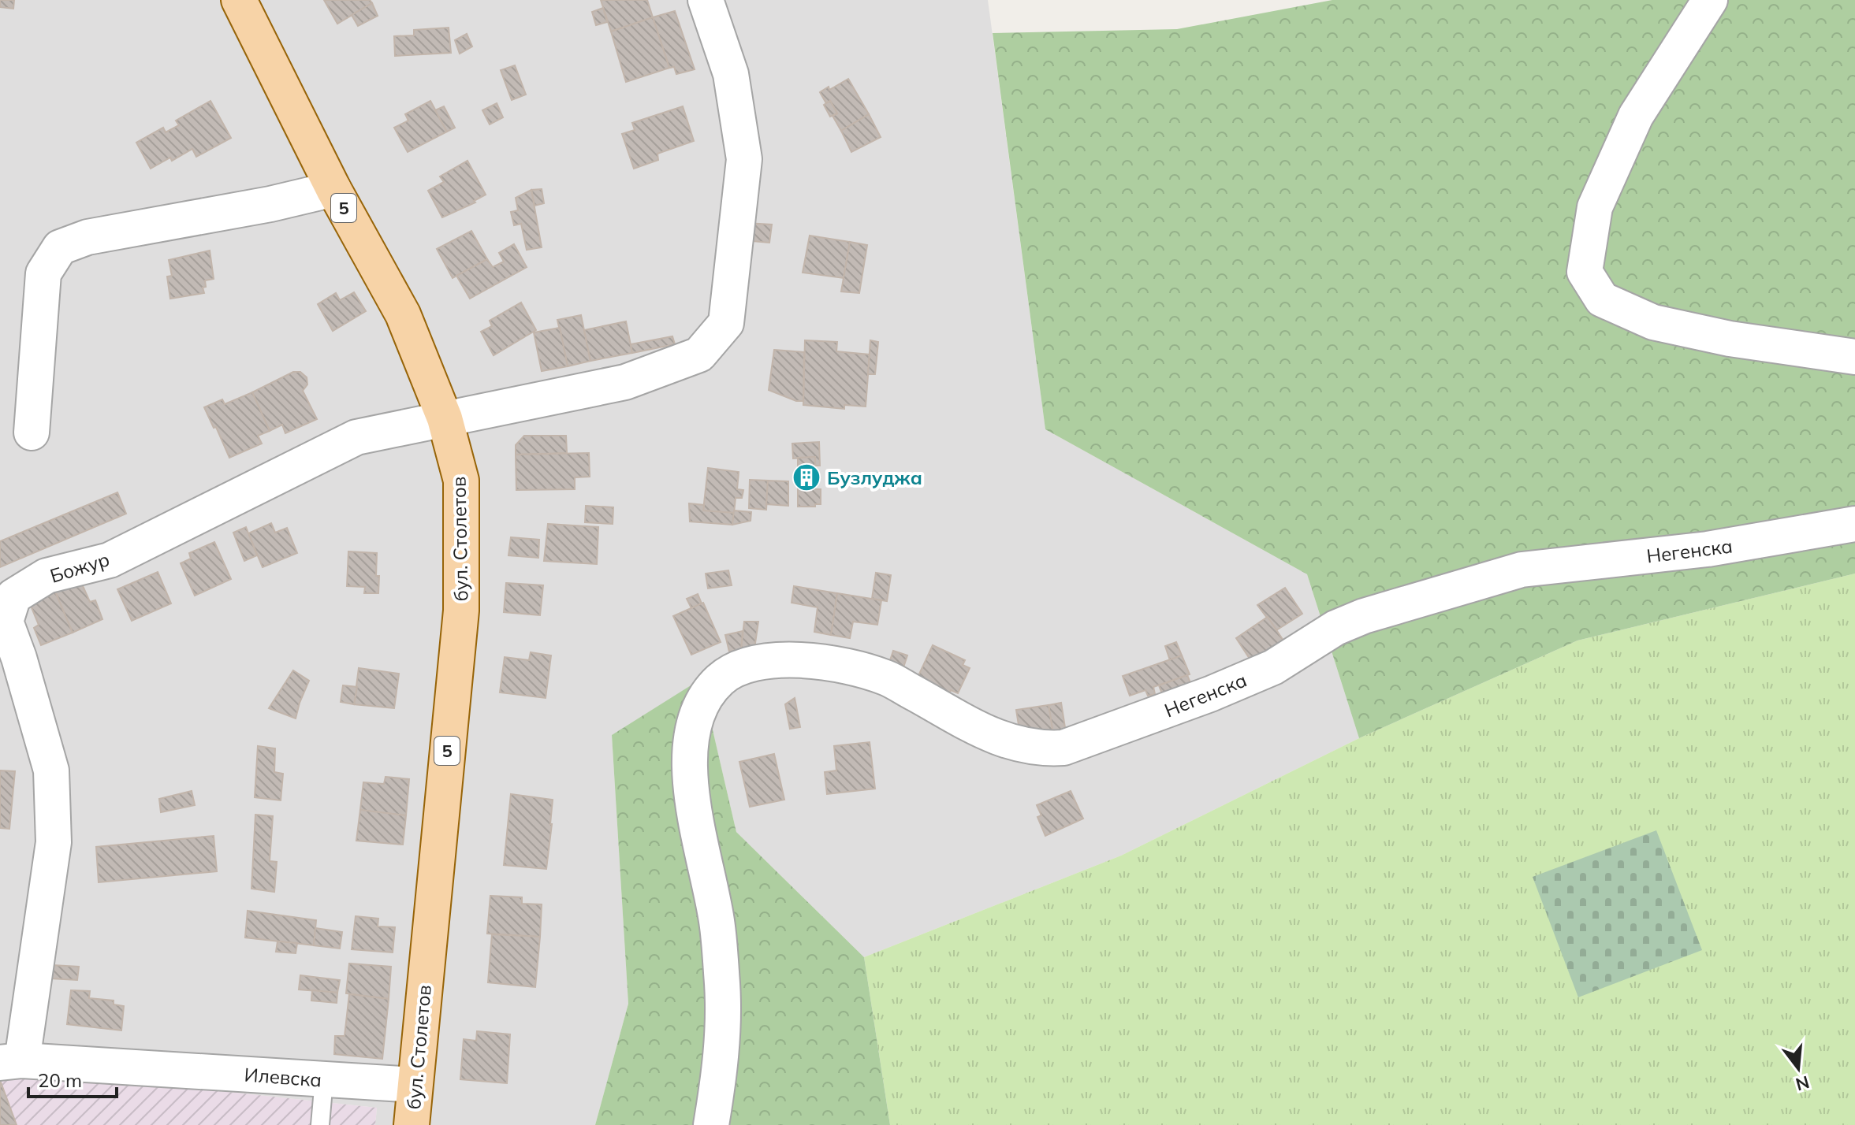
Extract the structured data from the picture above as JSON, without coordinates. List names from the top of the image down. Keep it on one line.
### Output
{"streets":{"main road":["5","бул. Столетов"],"street":["Негенска","Божур","Илевска"]},"crossings":[["бул. Столетов","Божур"],["бул. Столетов","Илевска"],["Божур","Илевска"]],"places":{"building":["Бузлуджа"]},"scale_bar":"20 m","north":"bottom"}
